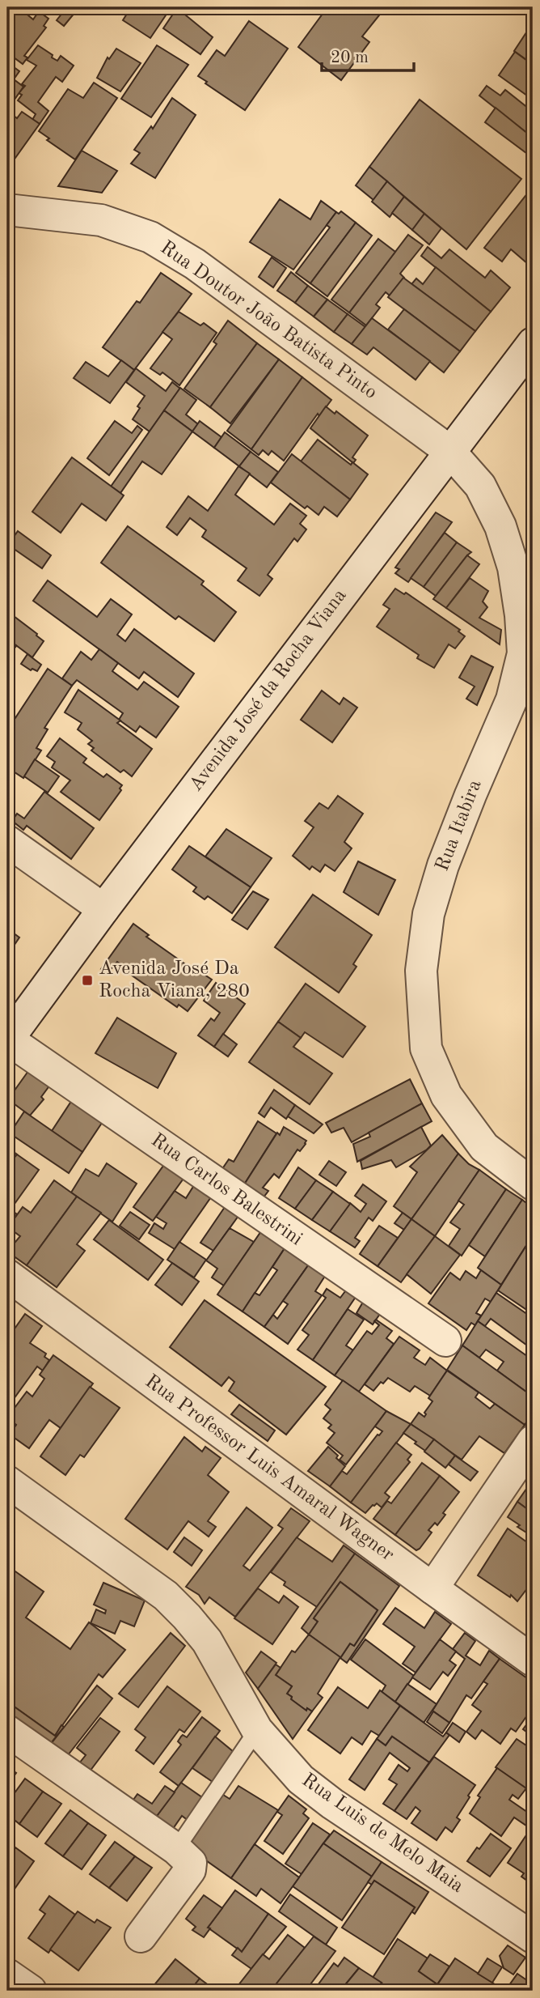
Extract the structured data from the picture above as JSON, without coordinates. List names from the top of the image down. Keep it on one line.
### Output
{"streets":{"street":["Rua Doutor João Batista Pinto","Avenida José da Rocha Viana","Rua Itabira","Rua Carlos Balestrini","Rua Professor Luis Amaral Wagner","Rua Luis de Melo Maia"]},"crossings":[["Rua Doutor João Batista Pinto","Avenida José da Rocha Viana"],["Rua Doutor João Batista Pinto","Rua Itabira"],["Avenida José da Rocha Viana","Rua Itabira"],["Avenida José da Rocha Viana","Rua Carlos Balestrini"]],"places":{"transit":["Avenida José Da Rocha Viana, 280"]},"scale_bar":"20 m"}
